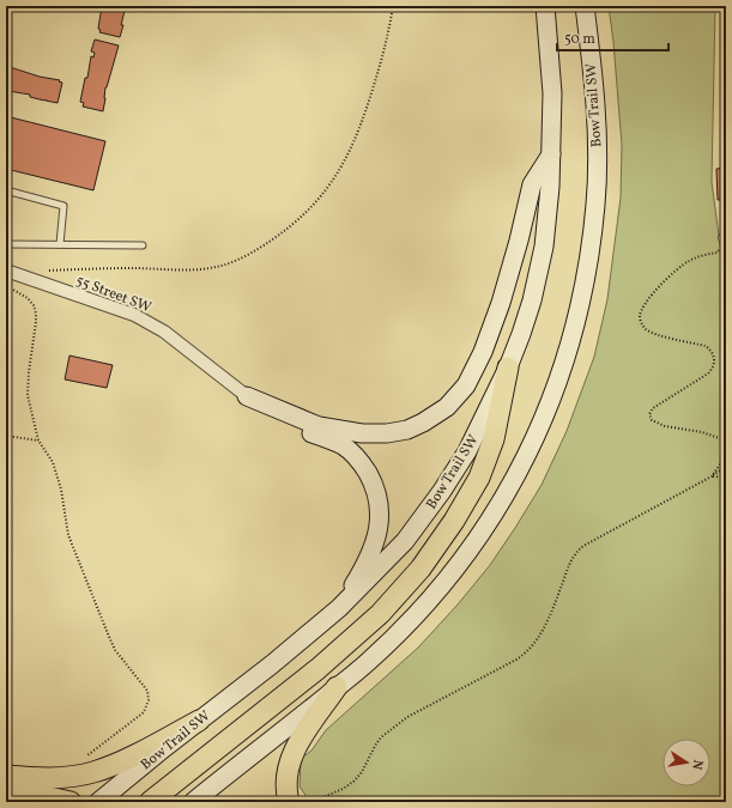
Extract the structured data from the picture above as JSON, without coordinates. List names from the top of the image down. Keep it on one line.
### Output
{"streets":{"main road":["Bow Trail SW"],"street":["55 Street SW"]},"scale_bar":"50 m","north":"right"}
